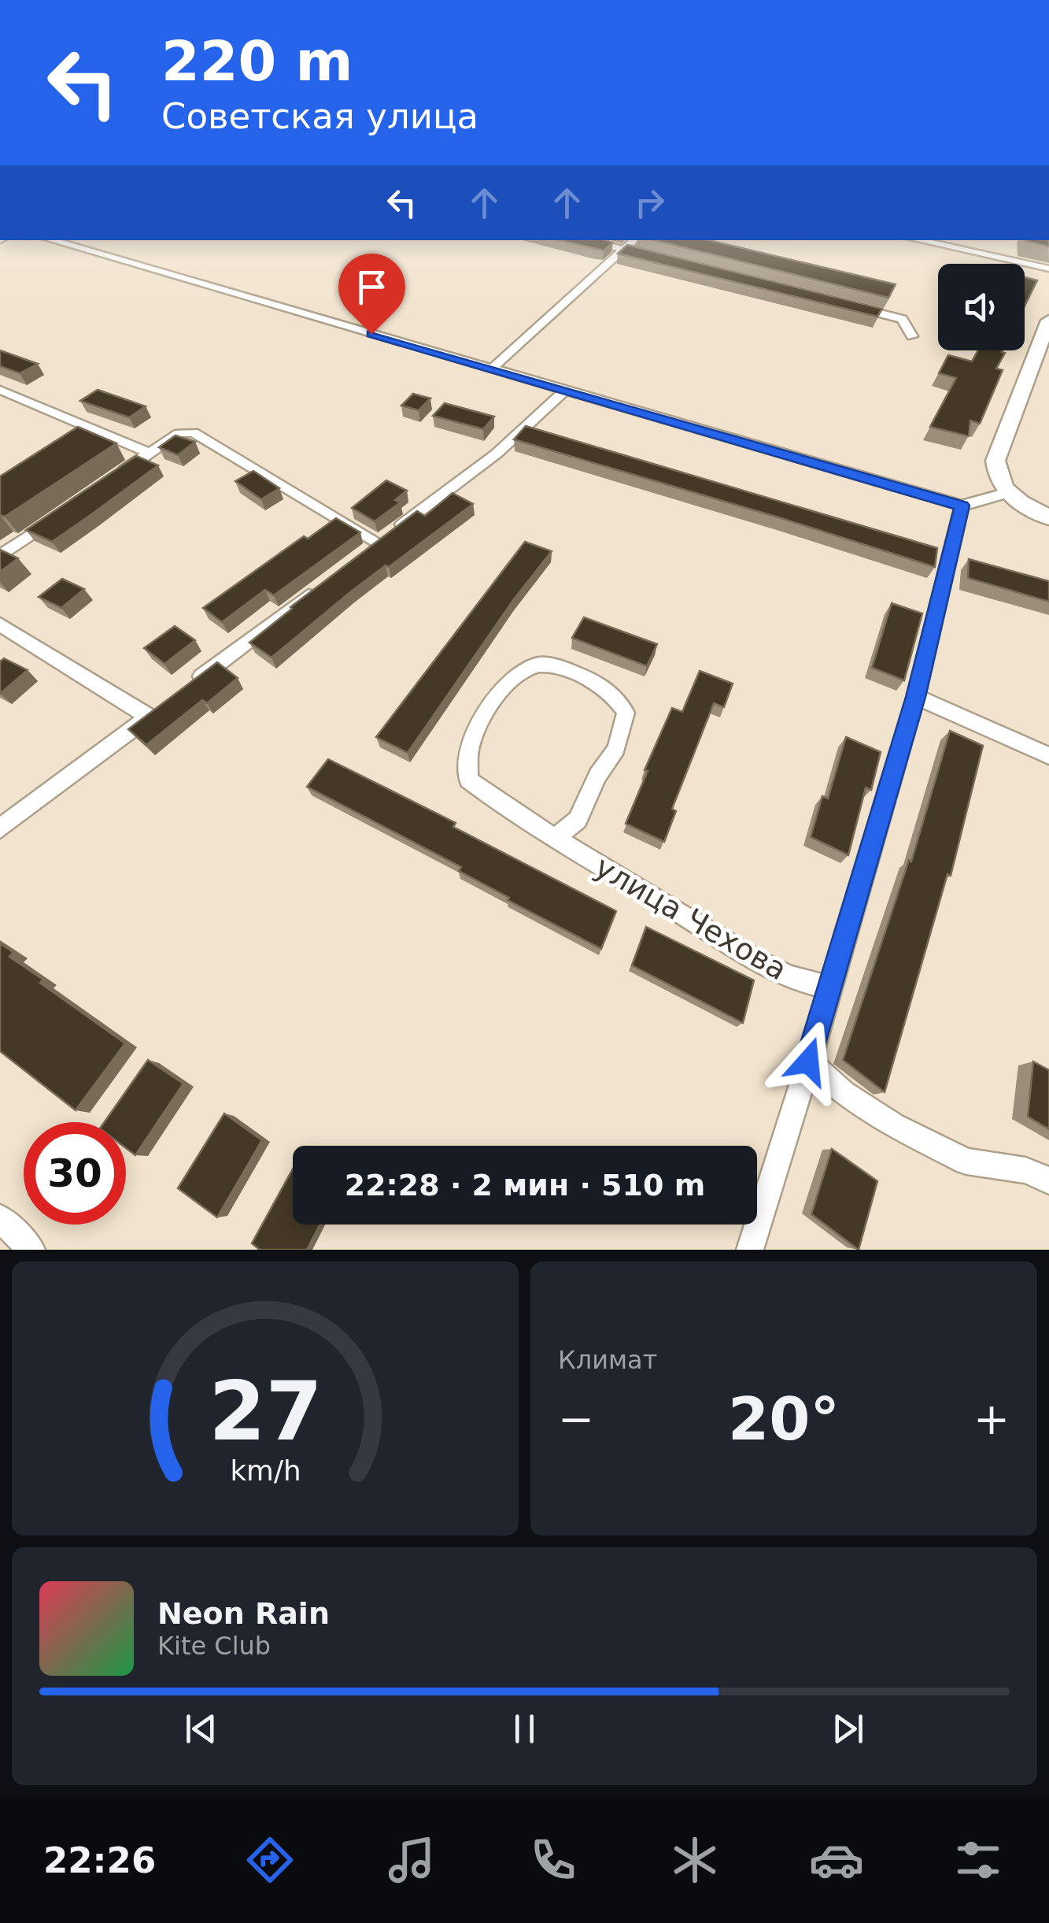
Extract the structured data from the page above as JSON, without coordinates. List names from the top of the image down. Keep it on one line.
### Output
{"streets":{"street":["улица Чехова"]},"page":{"turn":["220 m","Советская улица"],"limit":"30","trip":"22:28 · 2 мин · 510 m","tile":"Климат","heat":["−","20°","+"],"song":["Neon Rain","Kite Club"],"tabs":"22:26","gauge":["27","km/h"]}}
